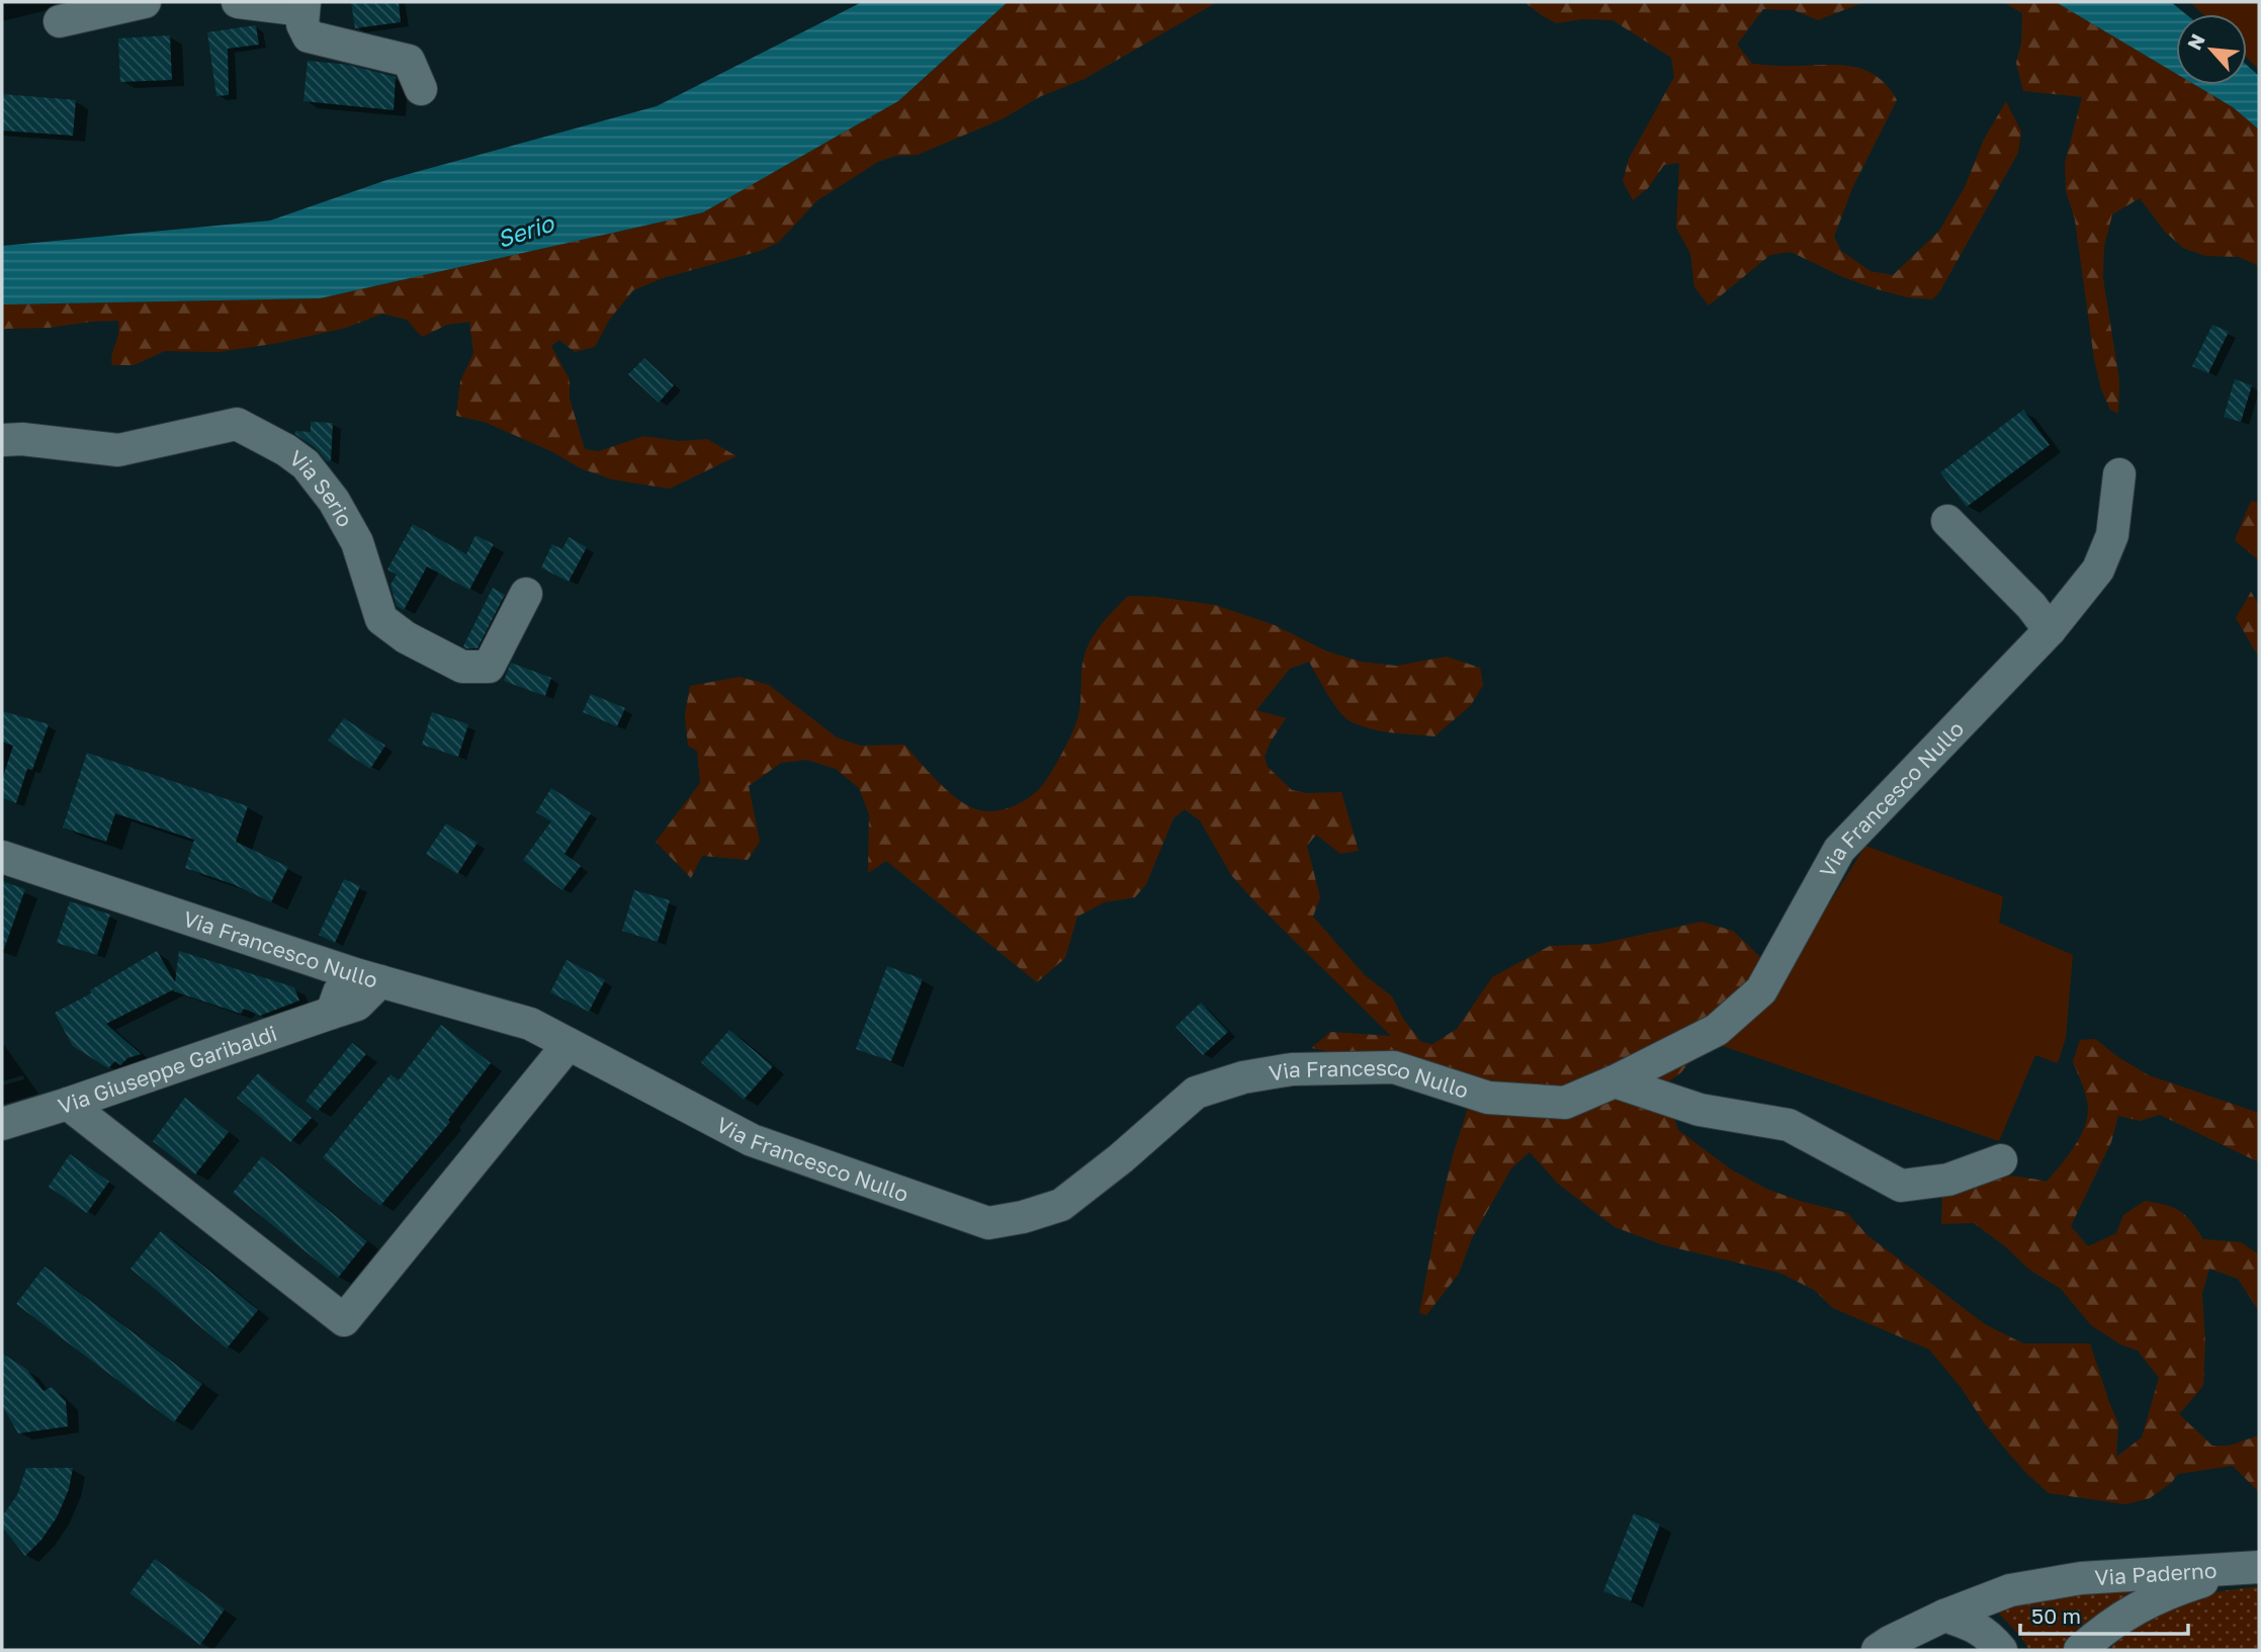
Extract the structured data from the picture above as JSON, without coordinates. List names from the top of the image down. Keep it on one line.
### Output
{"streets":{"street":["Via Serio","Via Francesco Nullo","Via Giuseppe Garibaldi","Via Paderno"]},"crossings":[["Via Francesco Nullo","Via Giuseppe Garibaldi"]],"water":["Serio"],"scale_bar":"50 m","north":"top left"}
